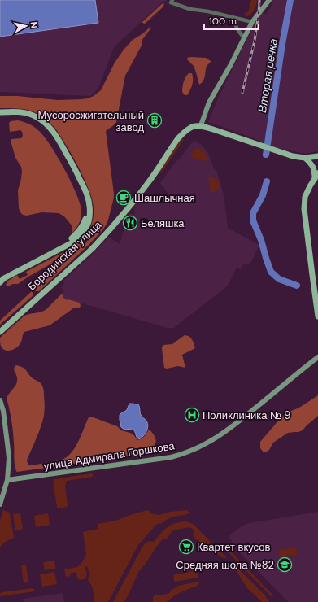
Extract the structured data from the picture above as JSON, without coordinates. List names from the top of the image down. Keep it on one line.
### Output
{"streets":{"main road":["Бородинская улица","улица Адмирала Горшкова"]},"water":["Вторая речка"],"places":{"building":["Мусоросжигательный завод"],"cafe":["Шашлычная"],"restaurant":["Беляшка"],"hospital":["Поликлиника № 9"],"supermarket":["Квартет вкусов"],"school or university":["Средняя шола №82"]},"scale_bar":"100 m","north":"right"}
